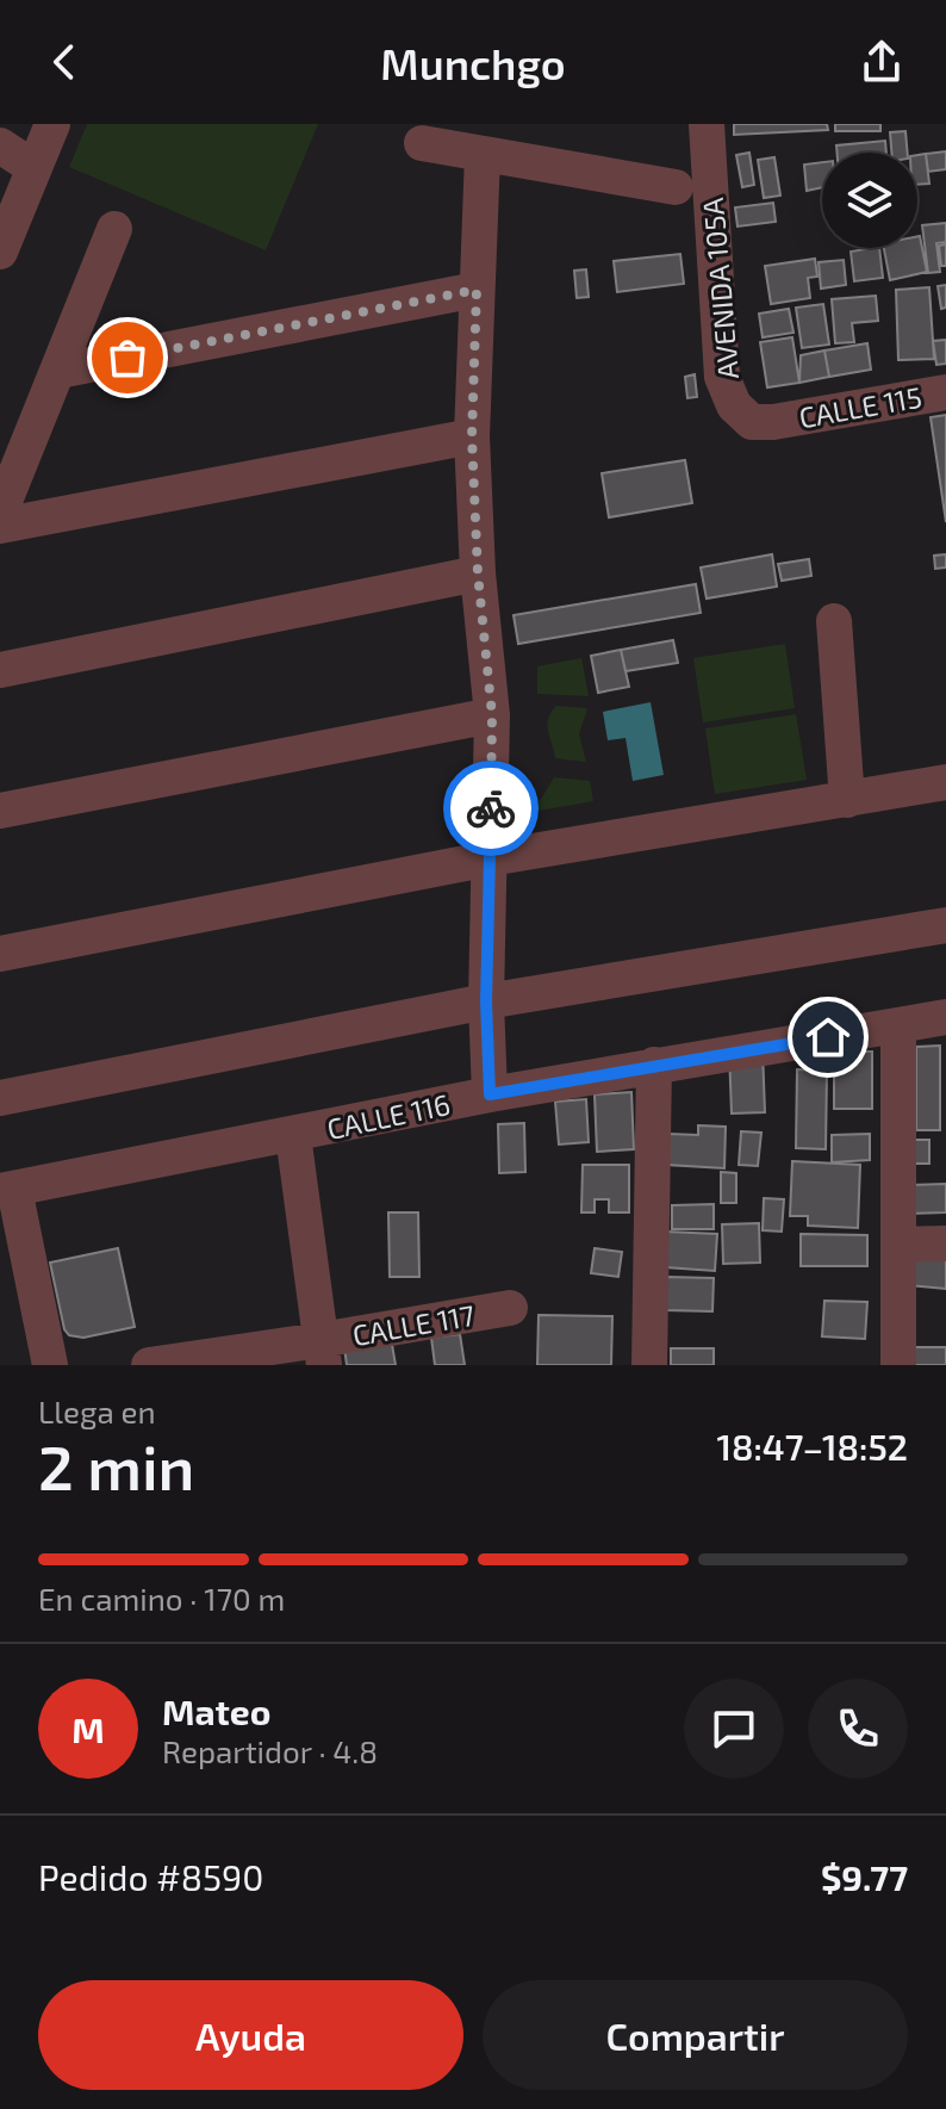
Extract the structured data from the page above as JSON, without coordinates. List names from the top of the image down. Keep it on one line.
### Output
{"streets":{"street":["AVENIDA 105A","CALLE 115","CALLE 116","CALLE 117"]},"crossings":[["AVENIDA 105A","CALLE 115"]],"page":{"header":"Munchgo","heading":["2 min","Llega en","18:47–18:52"],"panel":["Mateo","Repartidor · 4.8","Pedido #8590","$9.77"],"bar":"En camino · 170 m","round":"M","buttons":["Ayuda","Compartir"]}}
